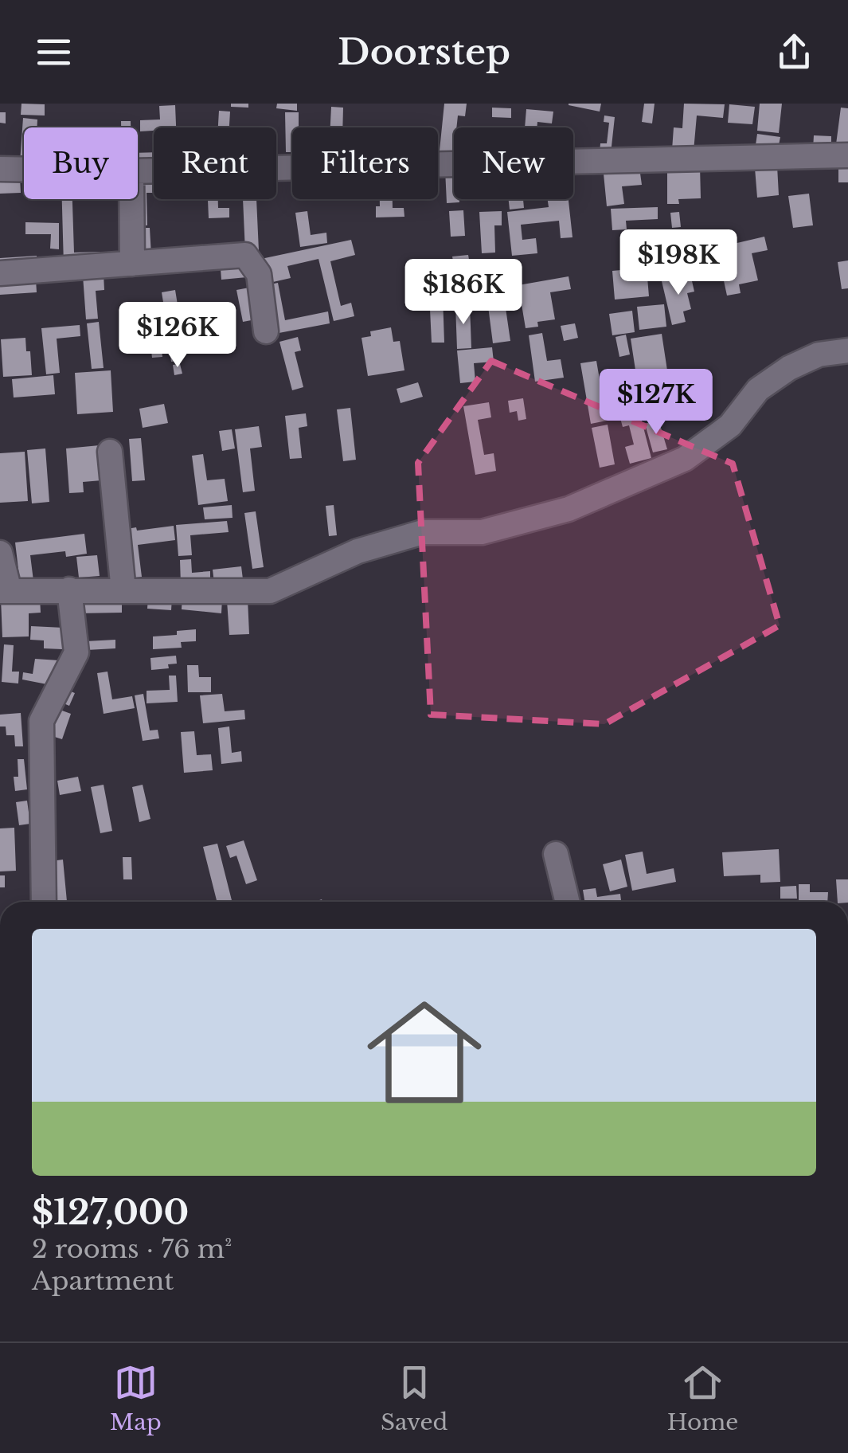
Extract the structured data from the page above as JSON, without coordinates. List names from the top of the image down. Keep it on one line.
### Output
{"page":{"header":"Doorstep","chip":["Buy","Rent","Filters","New"],"price":["$198K","$186K","$126K","$127K"],"list":[{"name":"$127,000","note":"2 rooms · 76 m² · Apartment"}],"tabs":["Map","Saved","Home"]}}
